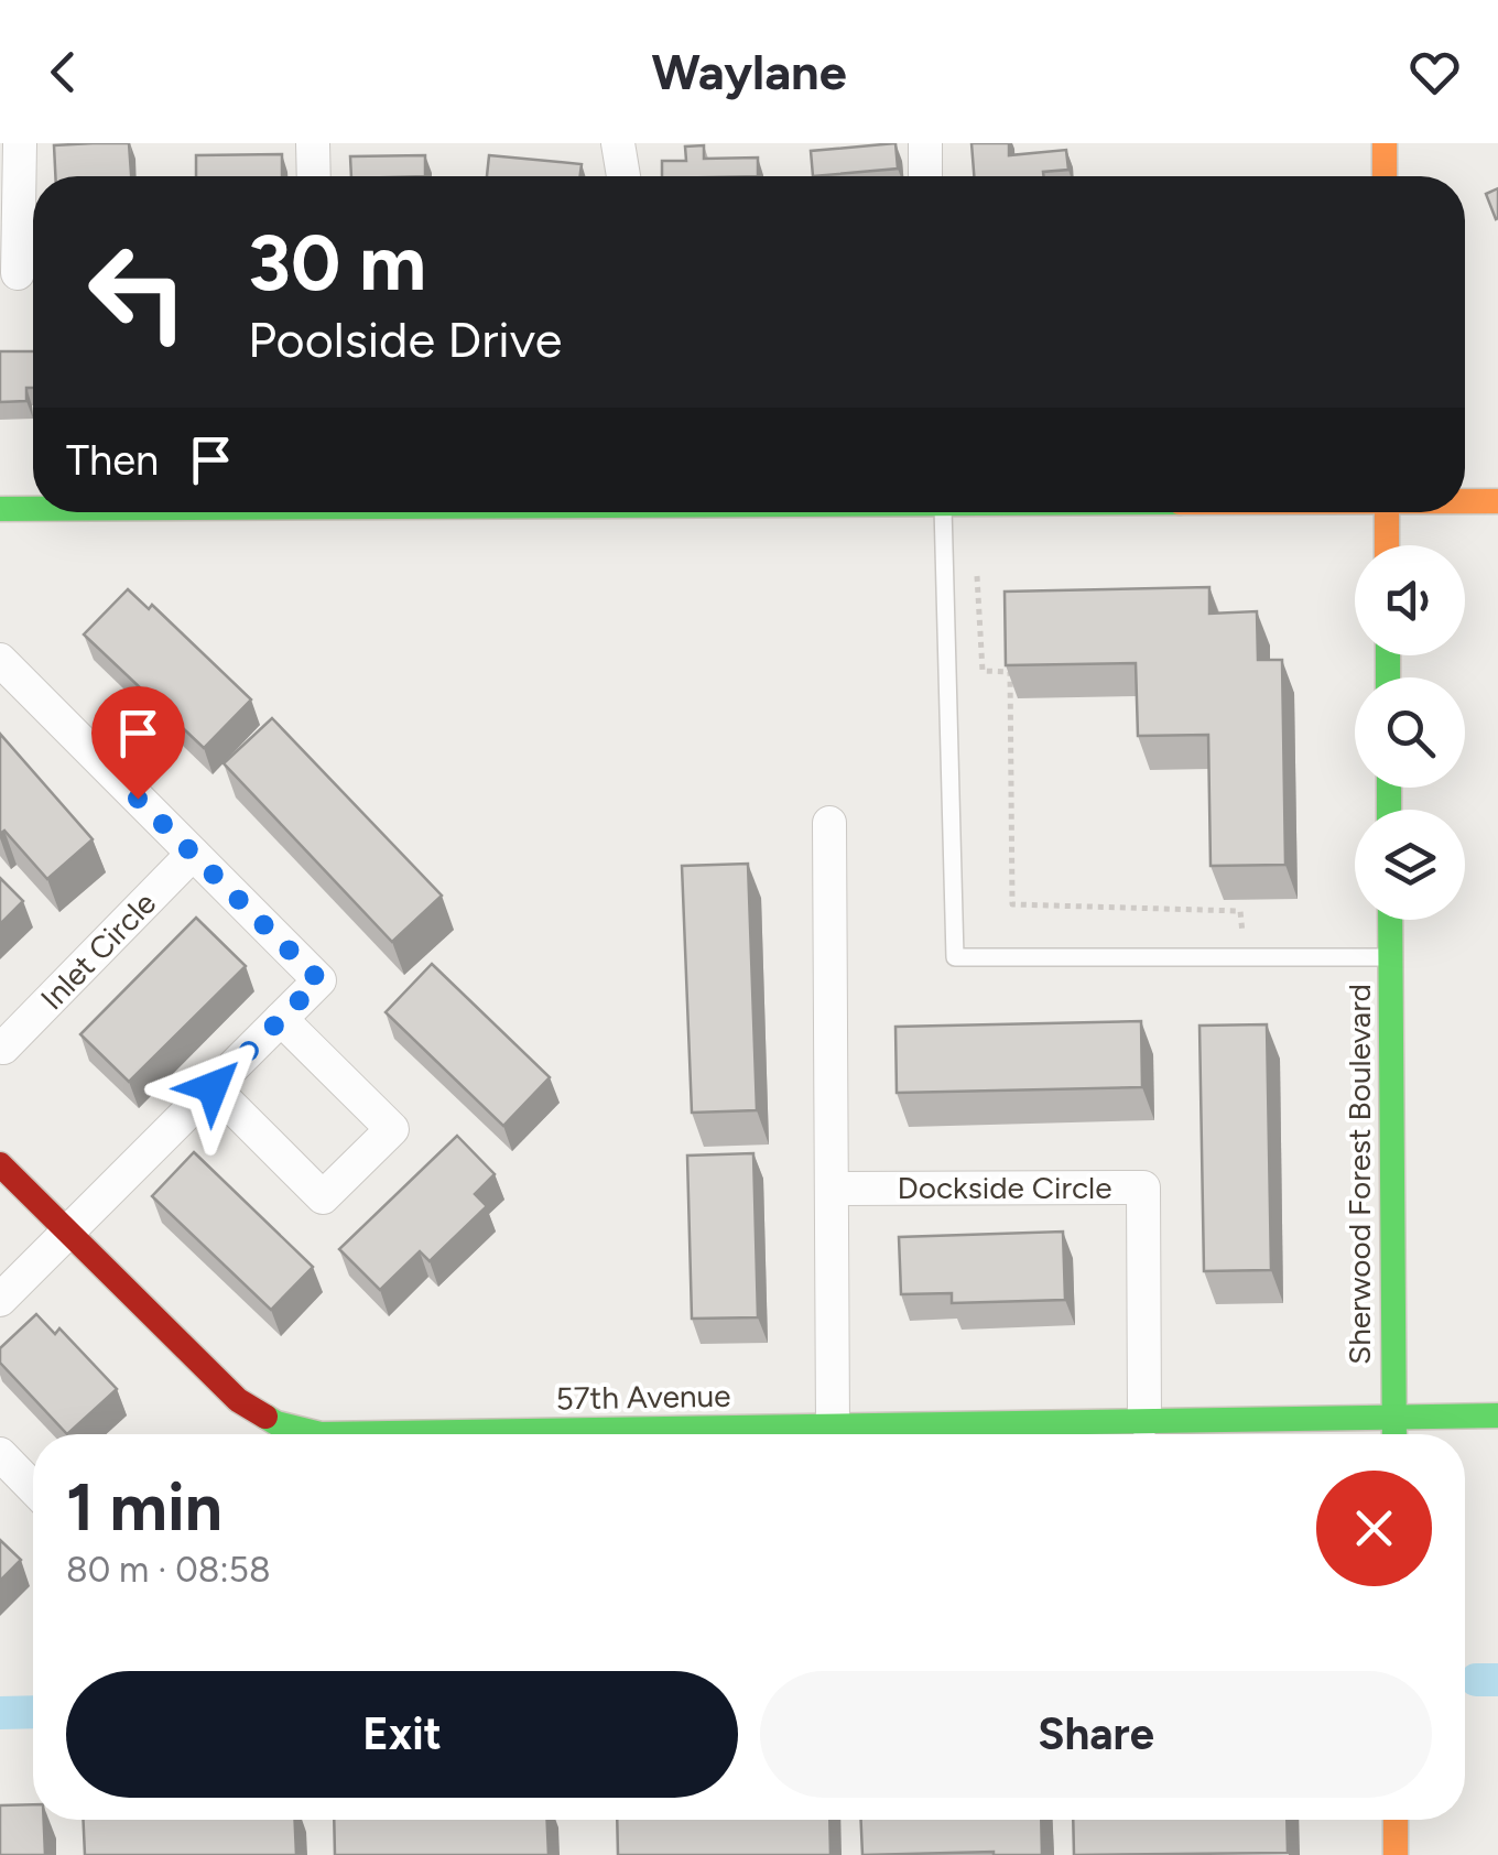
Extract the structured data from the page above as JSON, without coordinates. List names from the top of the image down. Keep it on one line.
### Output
{"streets":{"street":["Inlet Circle","Sherwood Forest Boulevard","Dockside Circle","57th Avenue"]},"crossings":[["Sherwood Forest Boulevard","57th Avenue"],["Dockside Circle","57th Avenue"]],"page":{"header":"Waylane","turn":["30 m","Poolside Drive"],"then":"Then","heading":["1 min","80 m · 08:58"],"buttons":["Exit","Share"]}}
